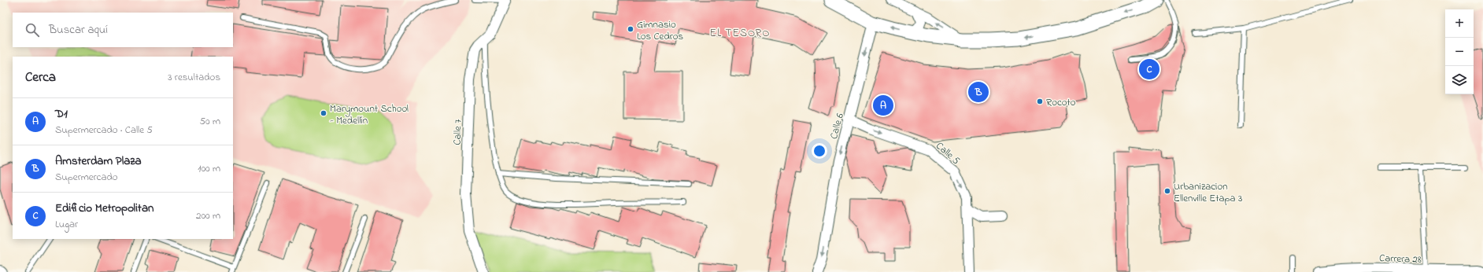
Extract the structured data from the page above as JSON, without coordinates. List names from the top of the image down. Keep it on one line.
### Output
{"streets":{"street":["Calle 6","Calle 7","Calle 5","Carrera 28"]},"crossings":[["Calle 6","Calle 5"]],"one_way":["Calle 6","Calle 5"],"districts":["EL TESORO"],"places":["Gimnasio Los Cedros","Rocoto","Marymount School - Medellín","Urbanizacion Ellenville Etapa 3"],"page":{"map_buttons":["+","−"],"search":"Buscar aquí","heading":["Cerca","3 resultados"],"pins":["C","B","A"],"list":[{"mark":"A","name":"D1","note":"Supermercado · Calle 5","value":"50 m"},{"mark":"B","name":"Amsterdam Plaza","note":"Supermercado","value":"100 m"},{"mark":"C","name":"Edificio Metropolitan","note":"Lugar","value":"200 m"}]}}
